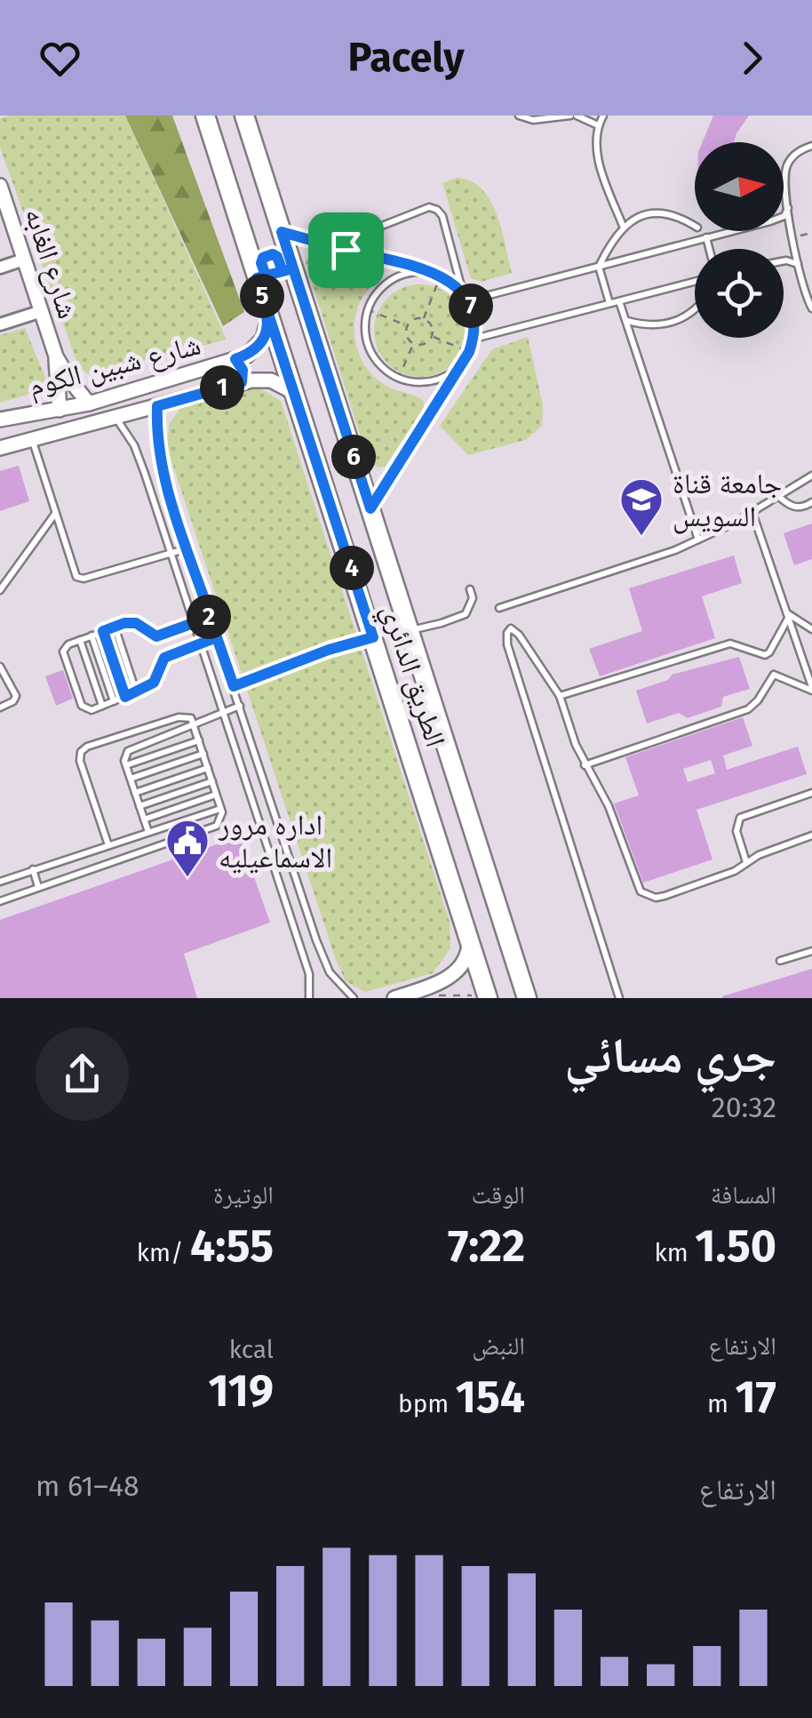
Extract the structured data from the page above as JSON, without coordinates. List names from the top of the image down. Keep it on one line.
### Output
{"streets":{"main road":["الطريق الدائري"],"street":["شارع الغابه","شارع شبين الكوم"]},"crossings":[["شارع الغابه","شارع شبين الكوم"],["شارع شبين الكوم","الطريق الدائري"]],"places":{"school or university":["جامعة قناة السويس"],"public building":["اداره مرور الاسماعيليه"]},"north":"right","page":{"header":"Pacely","pins":["5","7","1","6","4","2"],"heading":["جري مسائي","20:32"],"stats":[["المسافة","1.50 km"],["الوقت","7:22"],["الوتيرة","4:55 /km"],["الارتفاع","17 m"],["النبض","154 bpm"],["kcal","119"]],"chart":["الارتفاع","48–61 m"]}}
